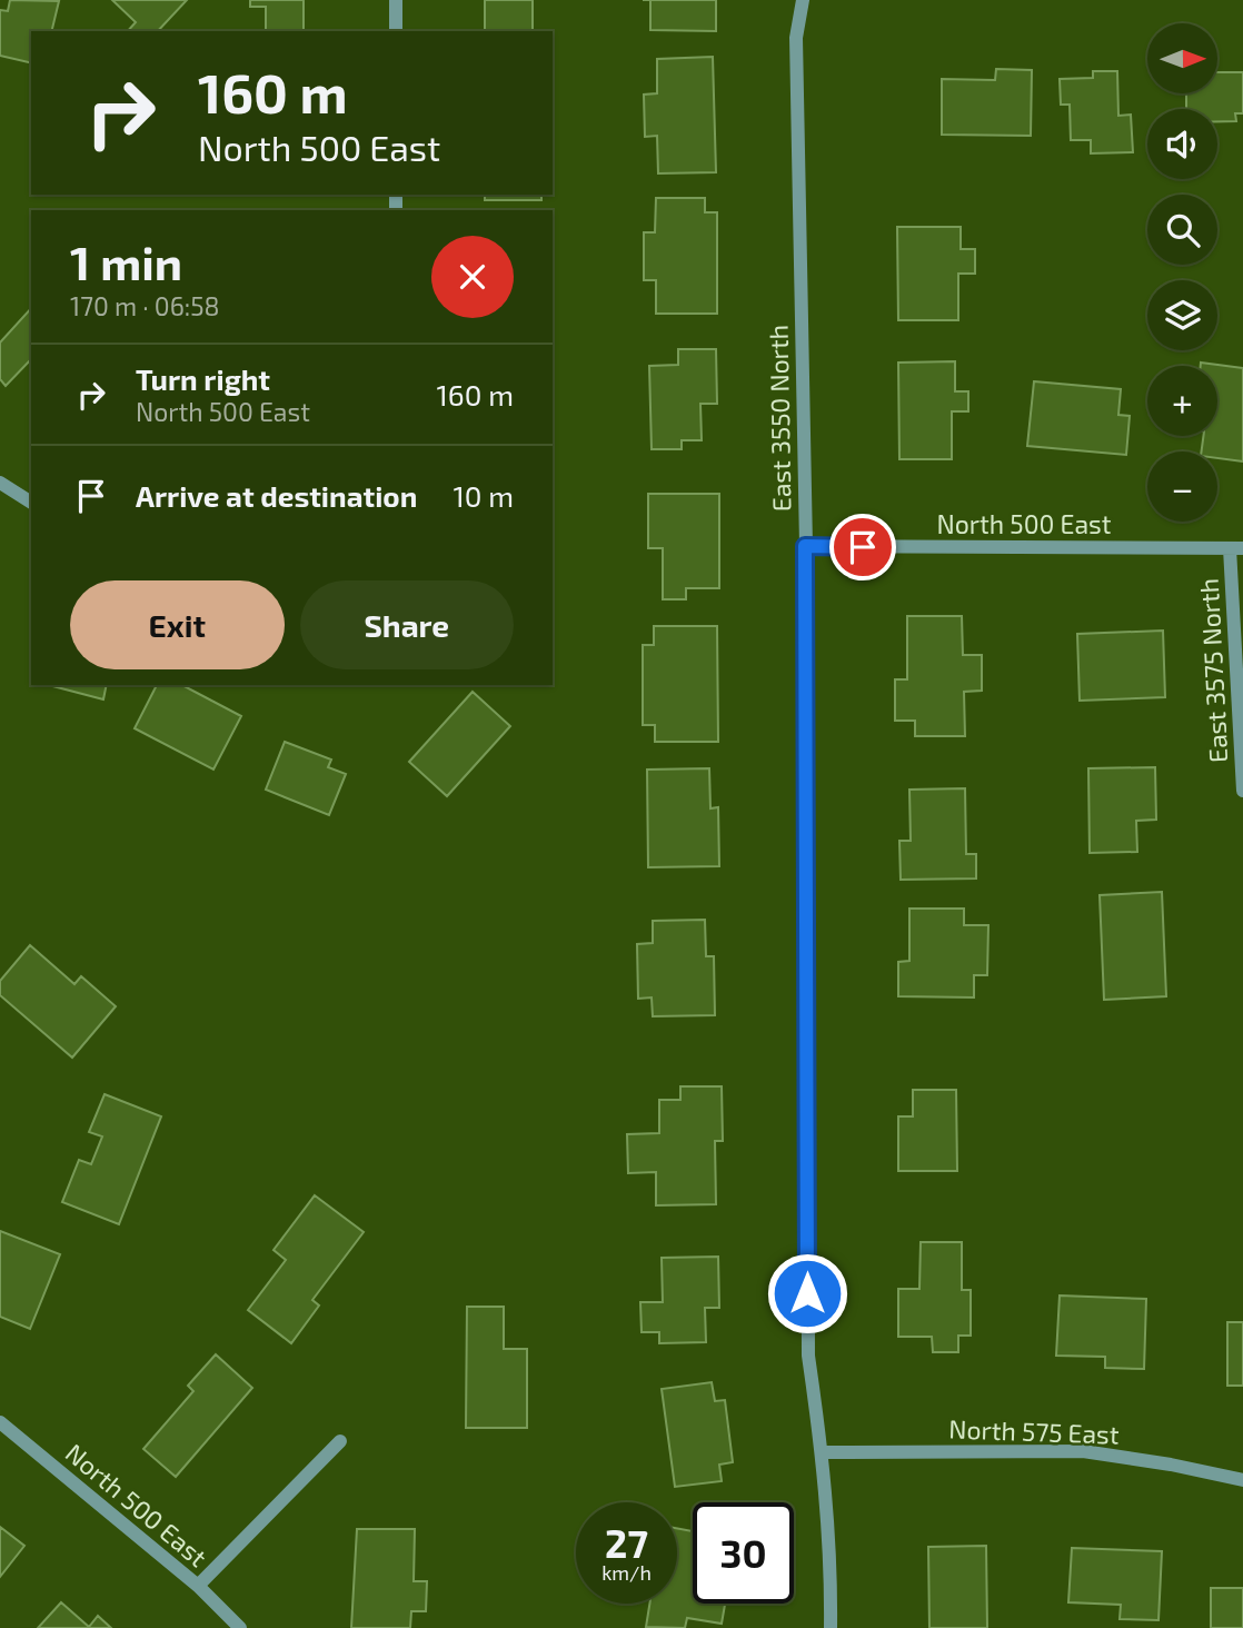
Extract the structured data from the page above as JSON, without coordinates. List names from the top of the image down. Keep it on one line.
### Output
{"streets":{"street":["East 3550 North","North 500 East","East 3575 North","North 575 East"]},"crossings":[["East 3550 North","North 500 East"],["East 3550 North","North 575 East"],["North 500 East","East 3575 North"]],"north":"right","page":{"map_buttons":["+","−"],"turn":["160 m","North 500 East"],"heading":["1 min","170 m · 06:58"],"list":[{"name":"Turn right","note":"North 500 East","value":"160 m"},{"name":"Arrive at destination","value":"10 m"}],"buttons":["Exit","Share"],"speed":"27 km/h","limit":"30"}}
